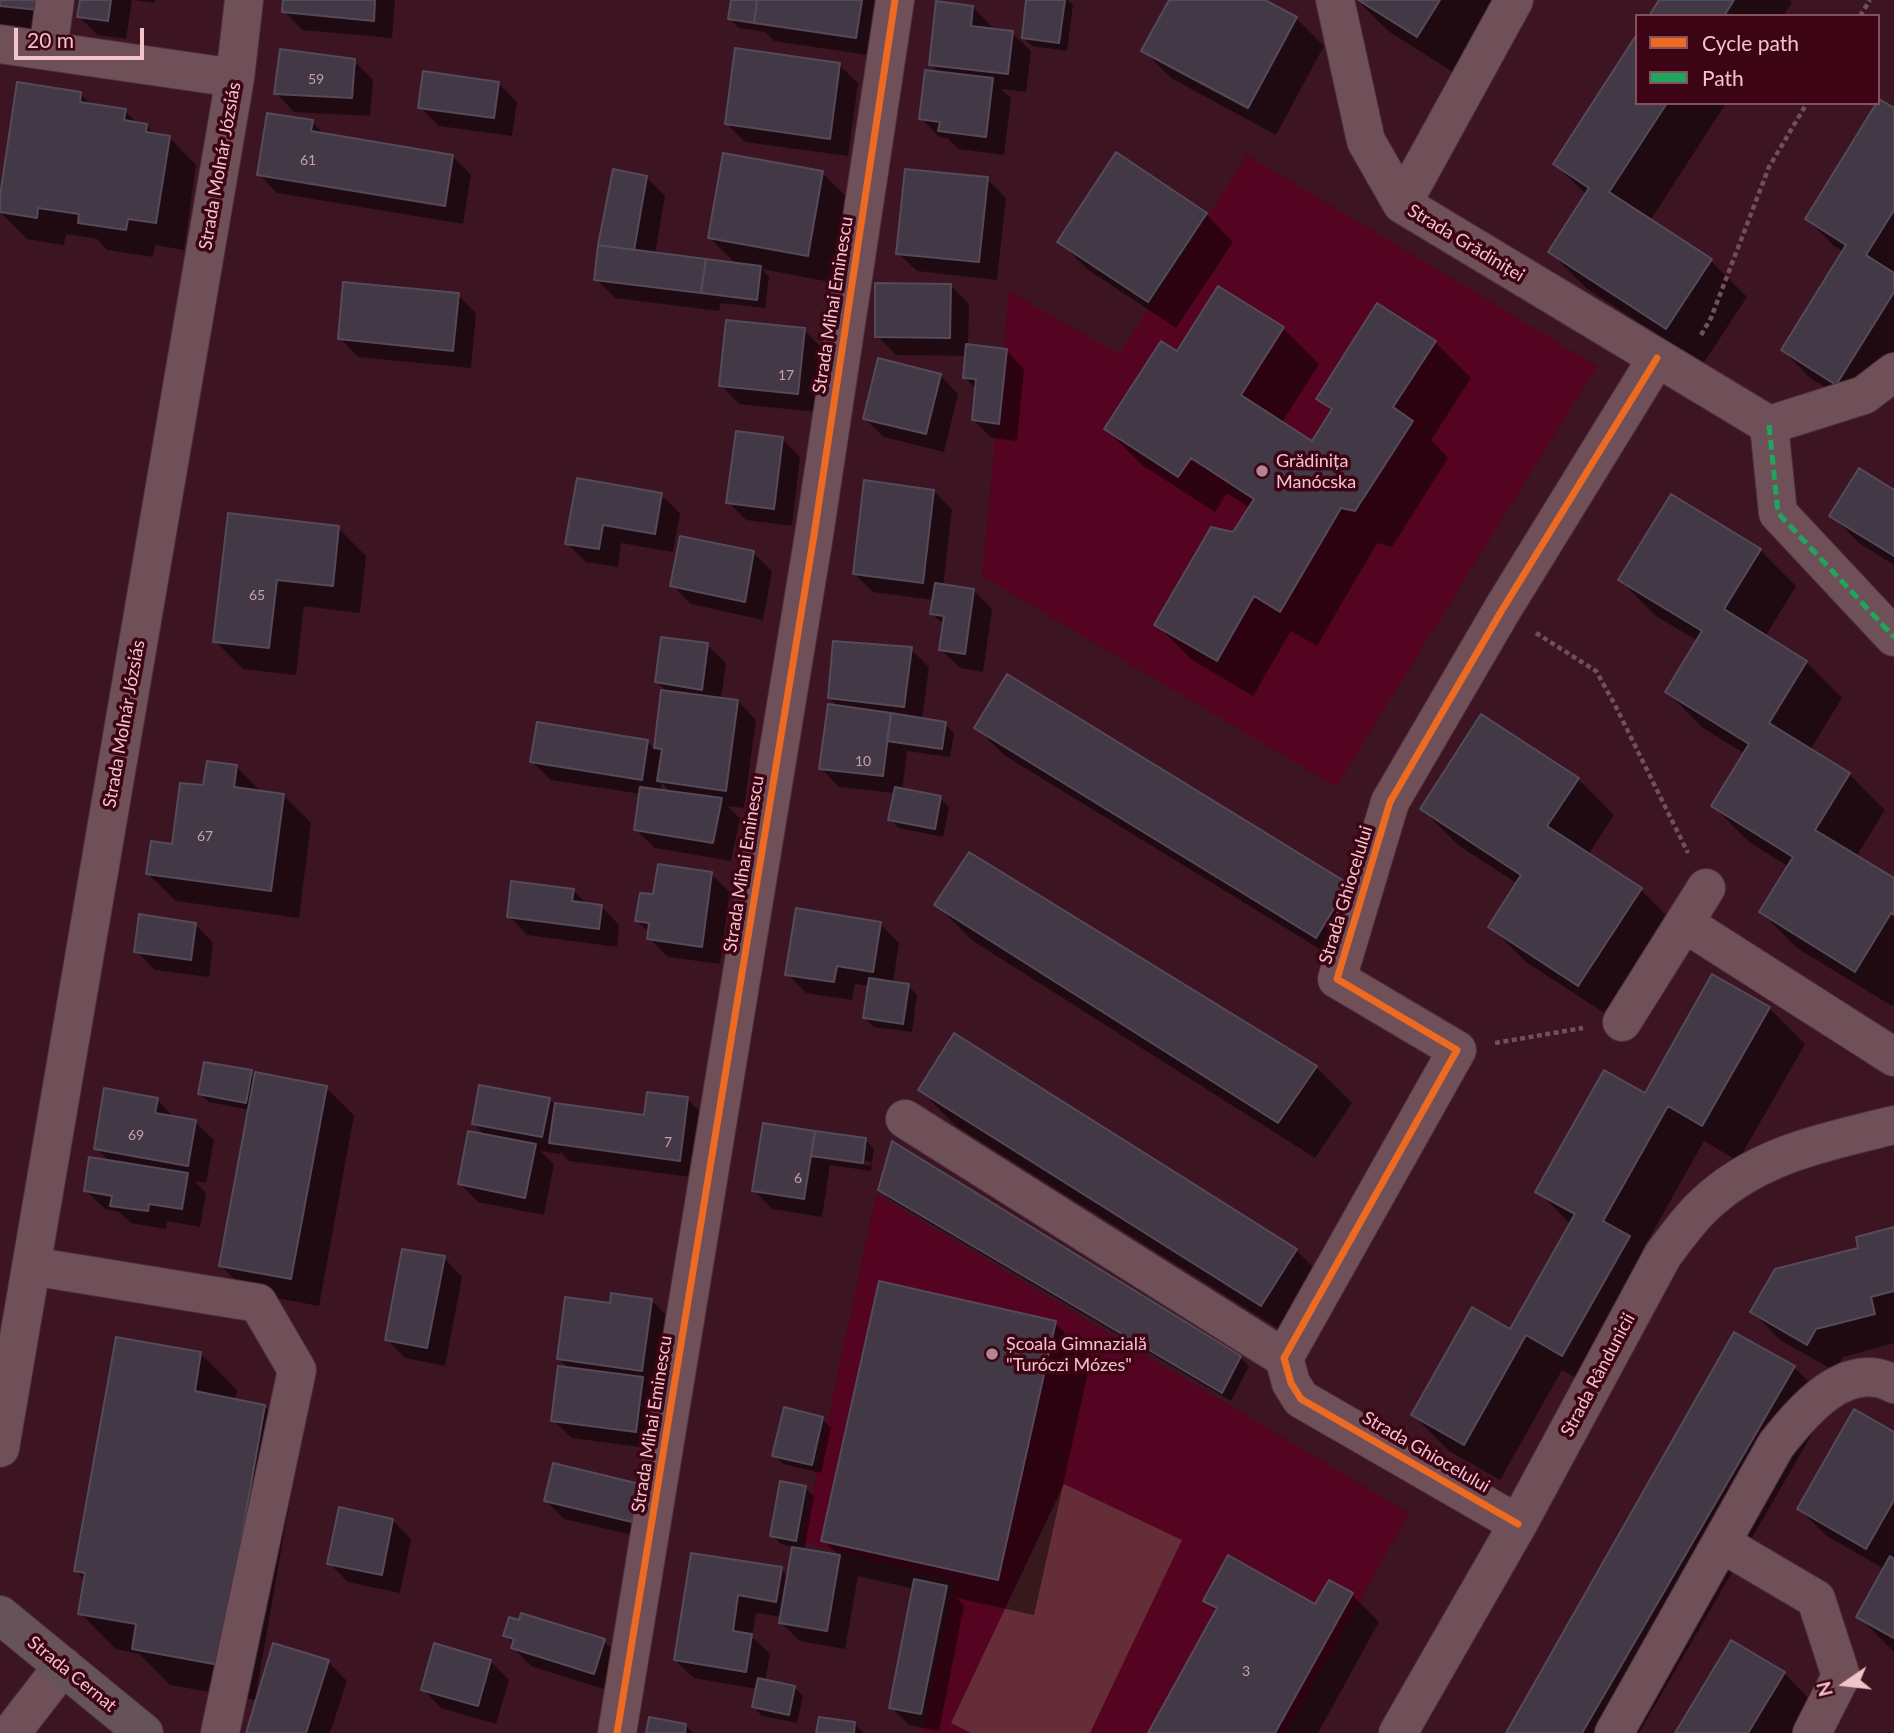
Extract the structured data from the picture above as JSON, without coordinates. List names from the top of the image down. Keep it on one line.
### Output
{"streets":{"main road":["Strada Cernat"],"street":["Strada Molnár Józsiás","Strada Grădiniței","Strada Mihai Eminescu","Strada Ghiocelului","Strada Rândunicii"]},"crossings":[["Strada Grădiniței","Strada Ghiocelului"],["Strada Ghiocelului","Strada Rândunicii"]],"places":["Grădinița Manócska","Școala Gimnazială \"Turóczi Mózes\""],"house_numbers":["59","61","17","65","10","67","69","7","6","3"],"legend":["Cycle path","Path"],"scale_bar":"20 m","north":"left"}
